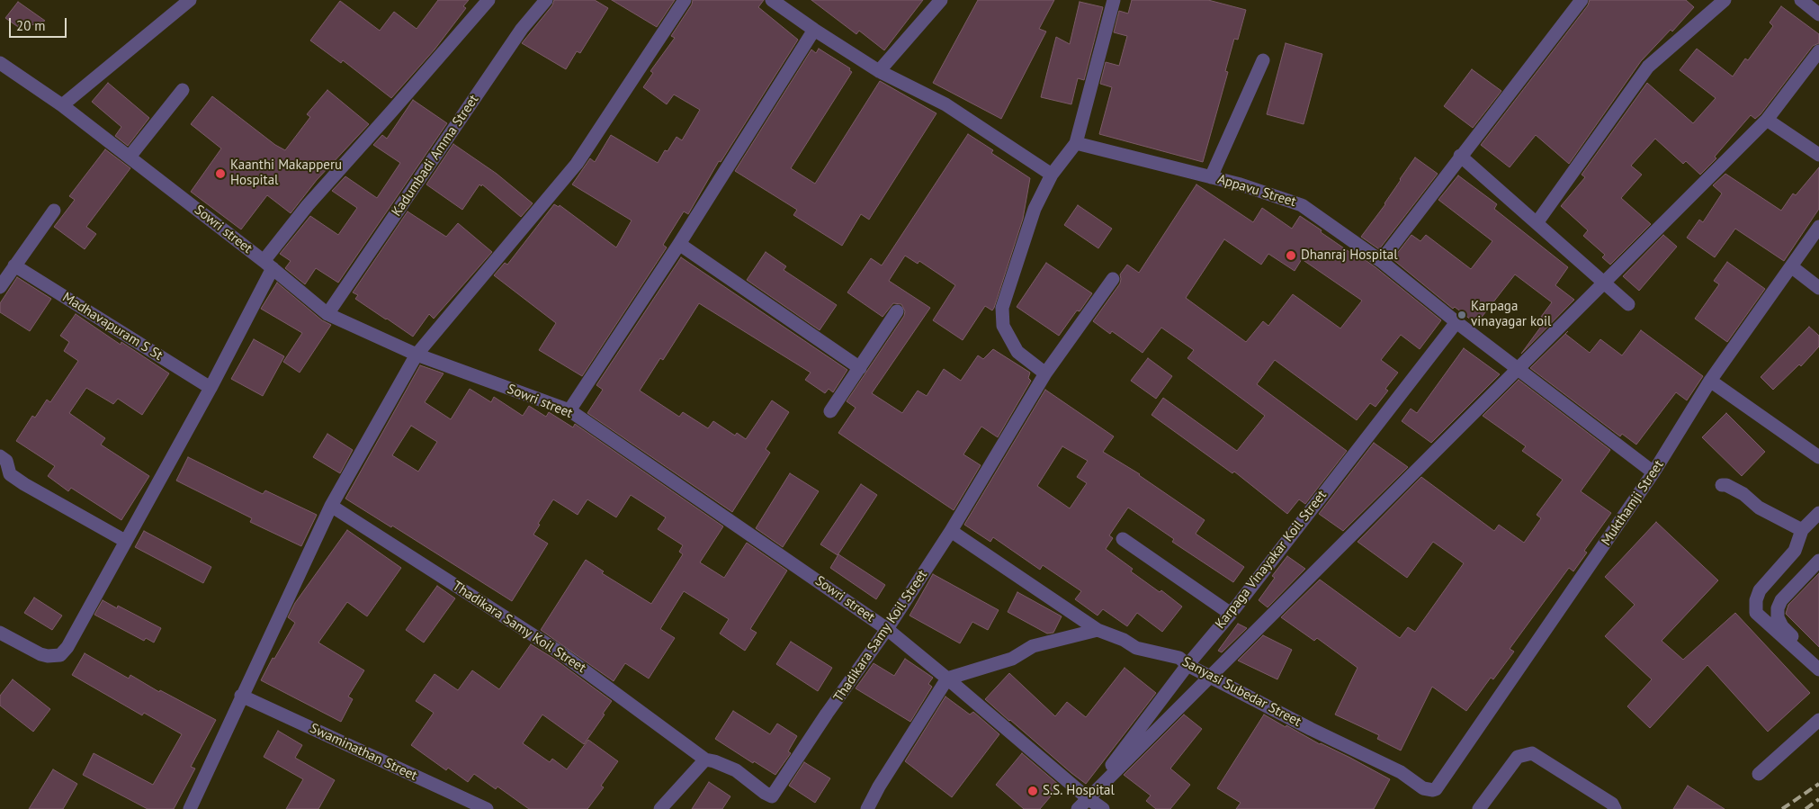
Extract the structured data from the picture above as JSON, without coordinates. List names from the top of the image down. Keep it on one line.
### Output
{"streets":{"street":["Kadumbadi Amma Street","Appavu Street","Sowri street","Madhavapuram S St","Mukthamji Street","Karpaga Vinayakar Koil Street","Thadikara Samy Koil Street","Sanyasi Subedar Street","Swaminathan Street"]},"crossings":[["Kadumbadi Amma Street","Sowri street"],["Appavu Street","Mukthamji Street"],["Appavu Street","Karpaga Vinayakar Koil Street"],["Sowri street","Karpaga Vinayakar Koil Street"],["Sowri street","Thadikara Samy Koil Street"],["Mukthamji Street","Sanyasi Subedar Street"],["Karpaga Vinayakar Koil Street","Sanyasi Subedar Street"],["Thadikara Samy Koil Street","Sanyasi Subedar Street"]],"places":["Kaanthi Makapperu Hospital","Dhanraj Hospital","Karpaga vinayagar koil","S.S. Hospital"],"scale_bar":"20 m"}
